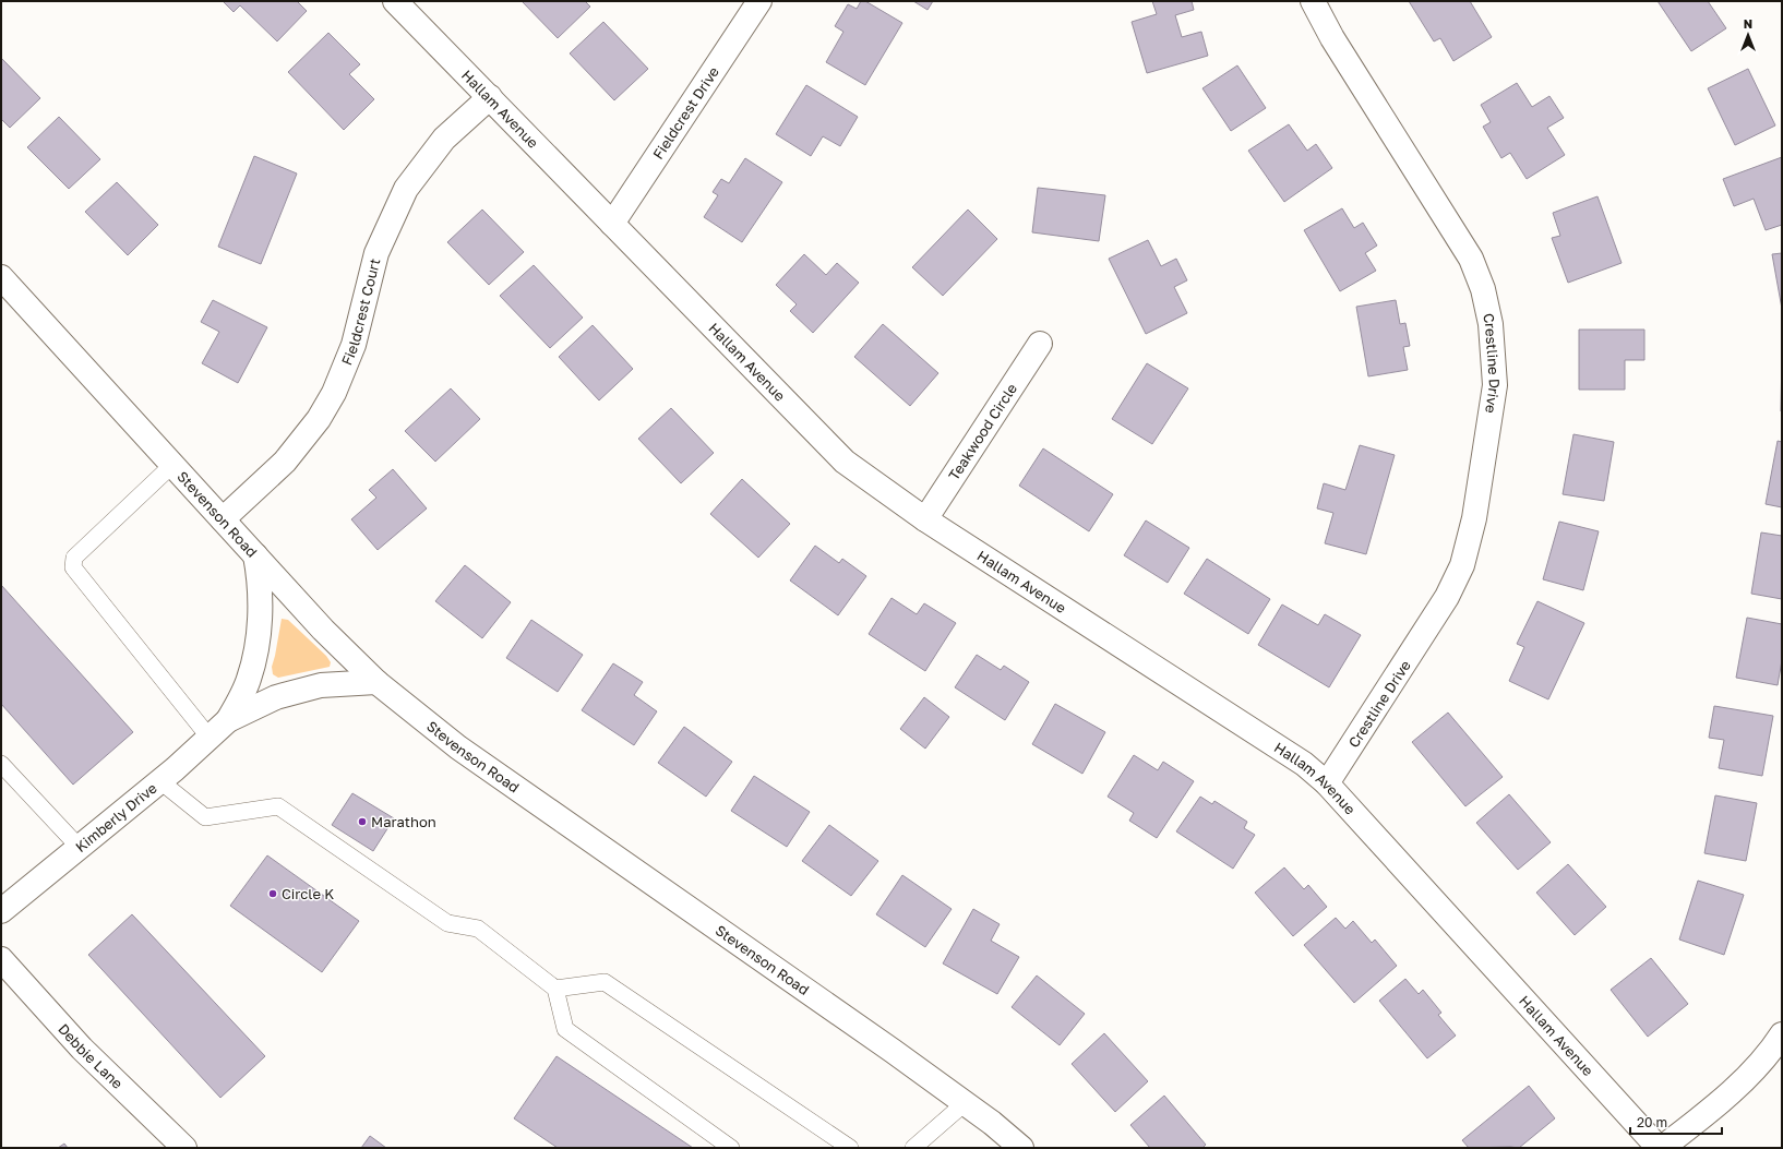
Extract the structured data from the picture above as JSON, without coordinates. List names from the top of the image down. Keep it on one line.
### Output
{"streets":{"street":["Hallam Avenue","Fieldcrest Drive","Fieldcrest Court","Crestline Drive","Teakwood Circle","Stevenson Road","Kimberly Drive","Debbie Lane"]},"crossings":[["Hallam Avenue","Fieldcrest Drive"],["Hallam Avenue","Fieldcrest Court"],["Hallam Avenue","Crestline Drive"],["Hallam Avenue","Teakwood Circle"],["Fieldcrest Court","Stevenson Road"],["Stevenson Road","Kimberly Drive"]],"places":["Marathon","Circle K"],"scale_bar":"20 m","north":"top"}
